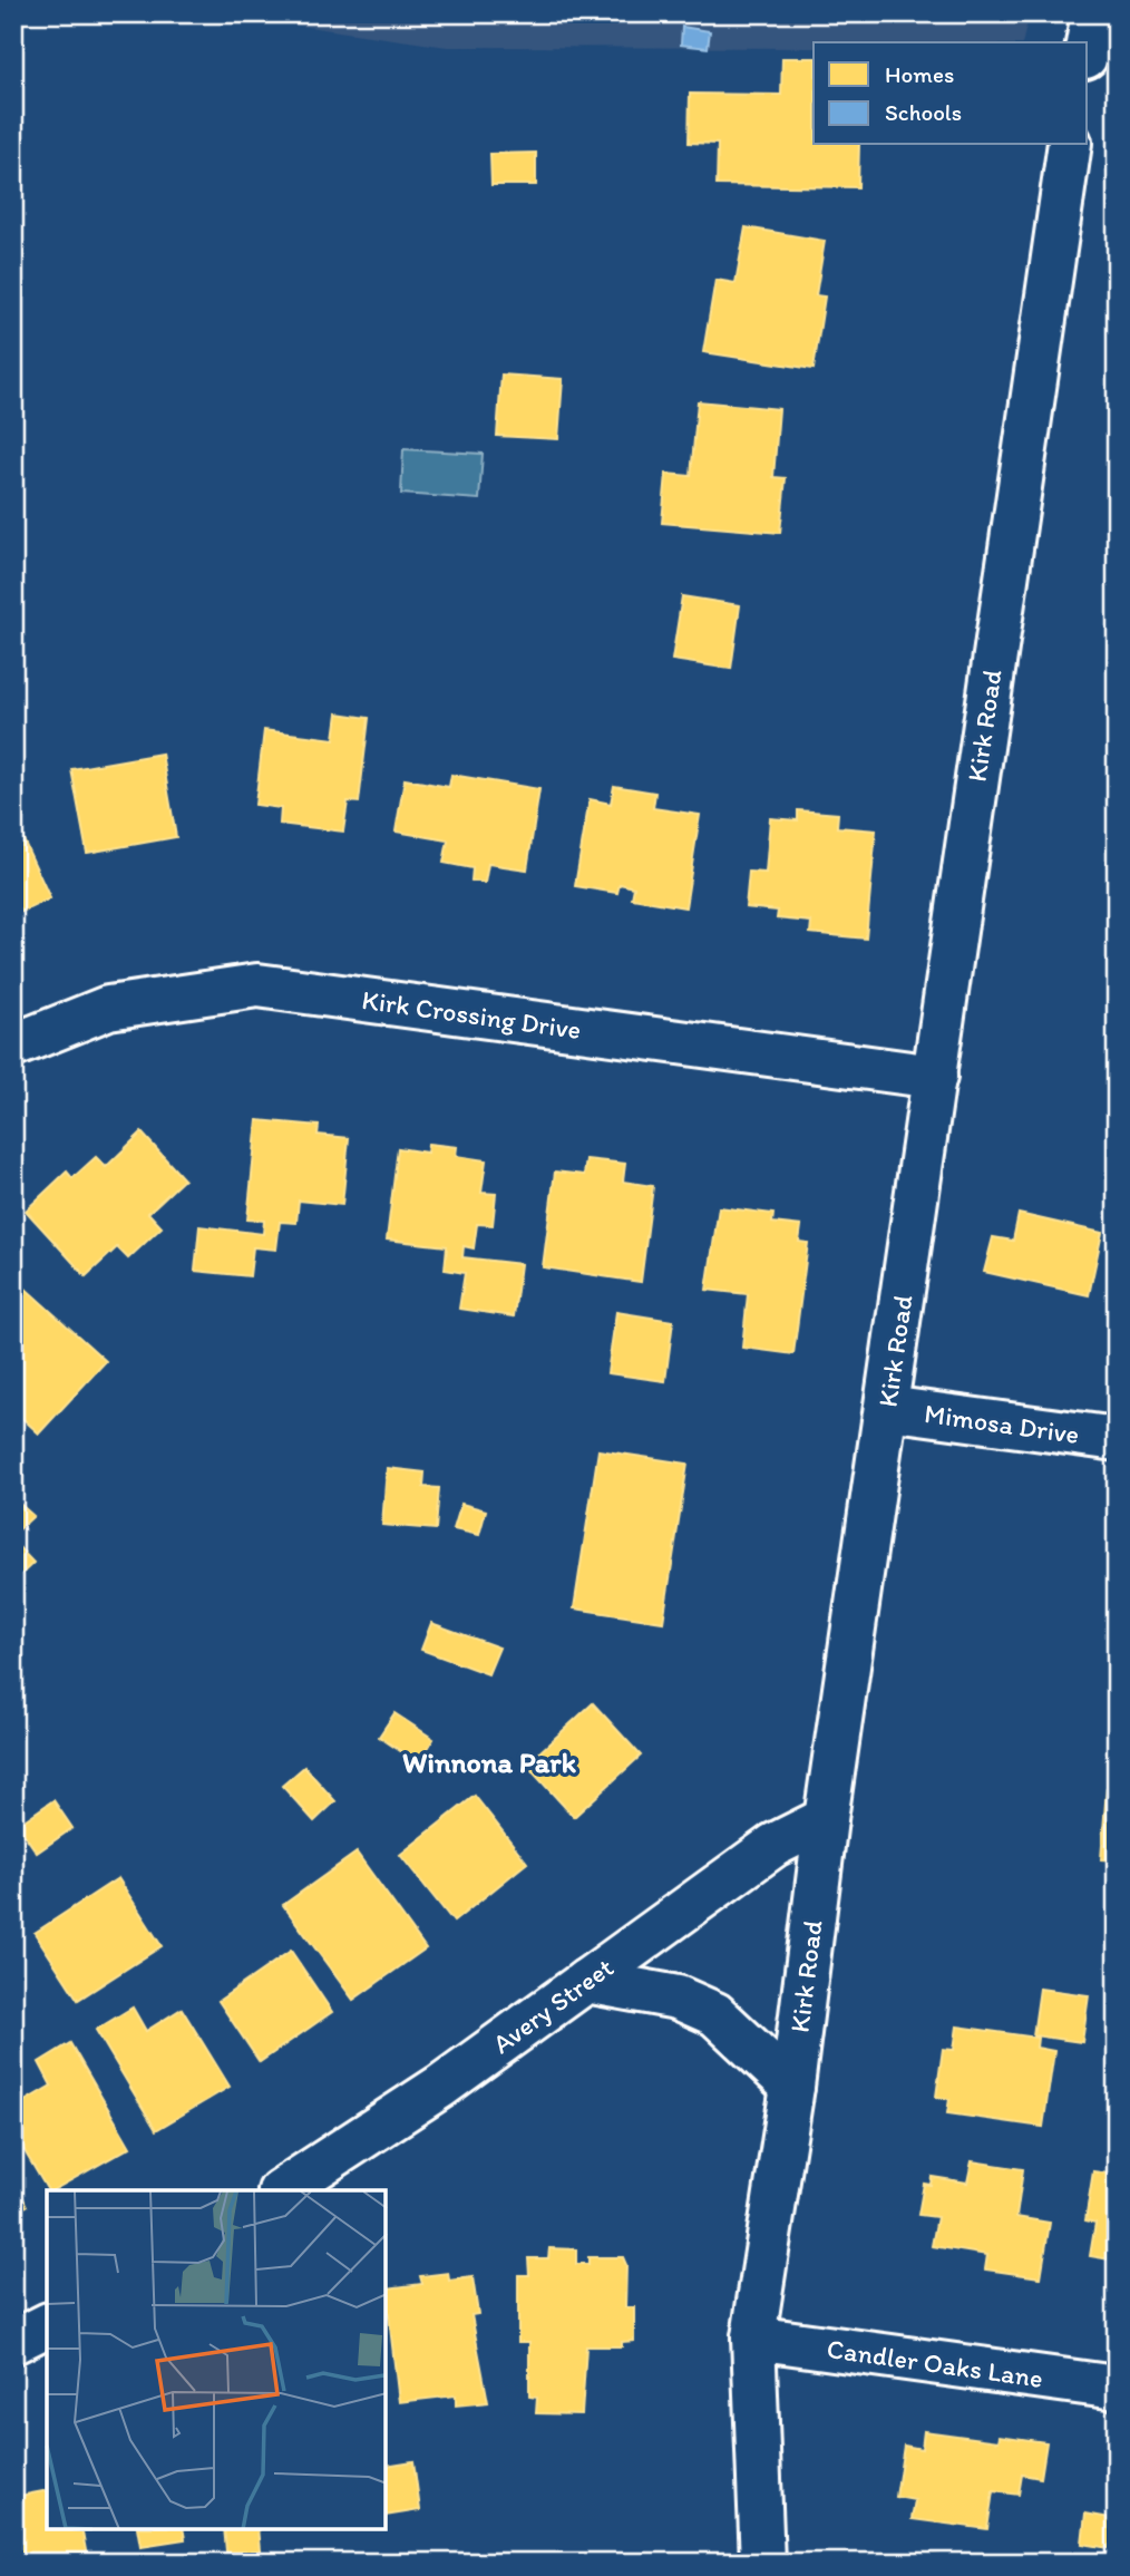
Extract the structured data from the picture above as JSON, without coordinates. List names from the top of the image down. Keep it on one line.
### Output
{"streets":{"street":["Kirk Road","Kirk Crossing Drive","Mimosa Drive","Avery Street","Candler Oaks Lane"]},"crossings":[["Kirk Road","Kirk Crossing Drive"],["Kirk Road","Mimosa Drive"],["Kirk Road","Avery Street"],["Kirk Road","Candler Oaks Lane"]],"districts":["Winnona Park"],"legend":["Homes","Schools"]}
